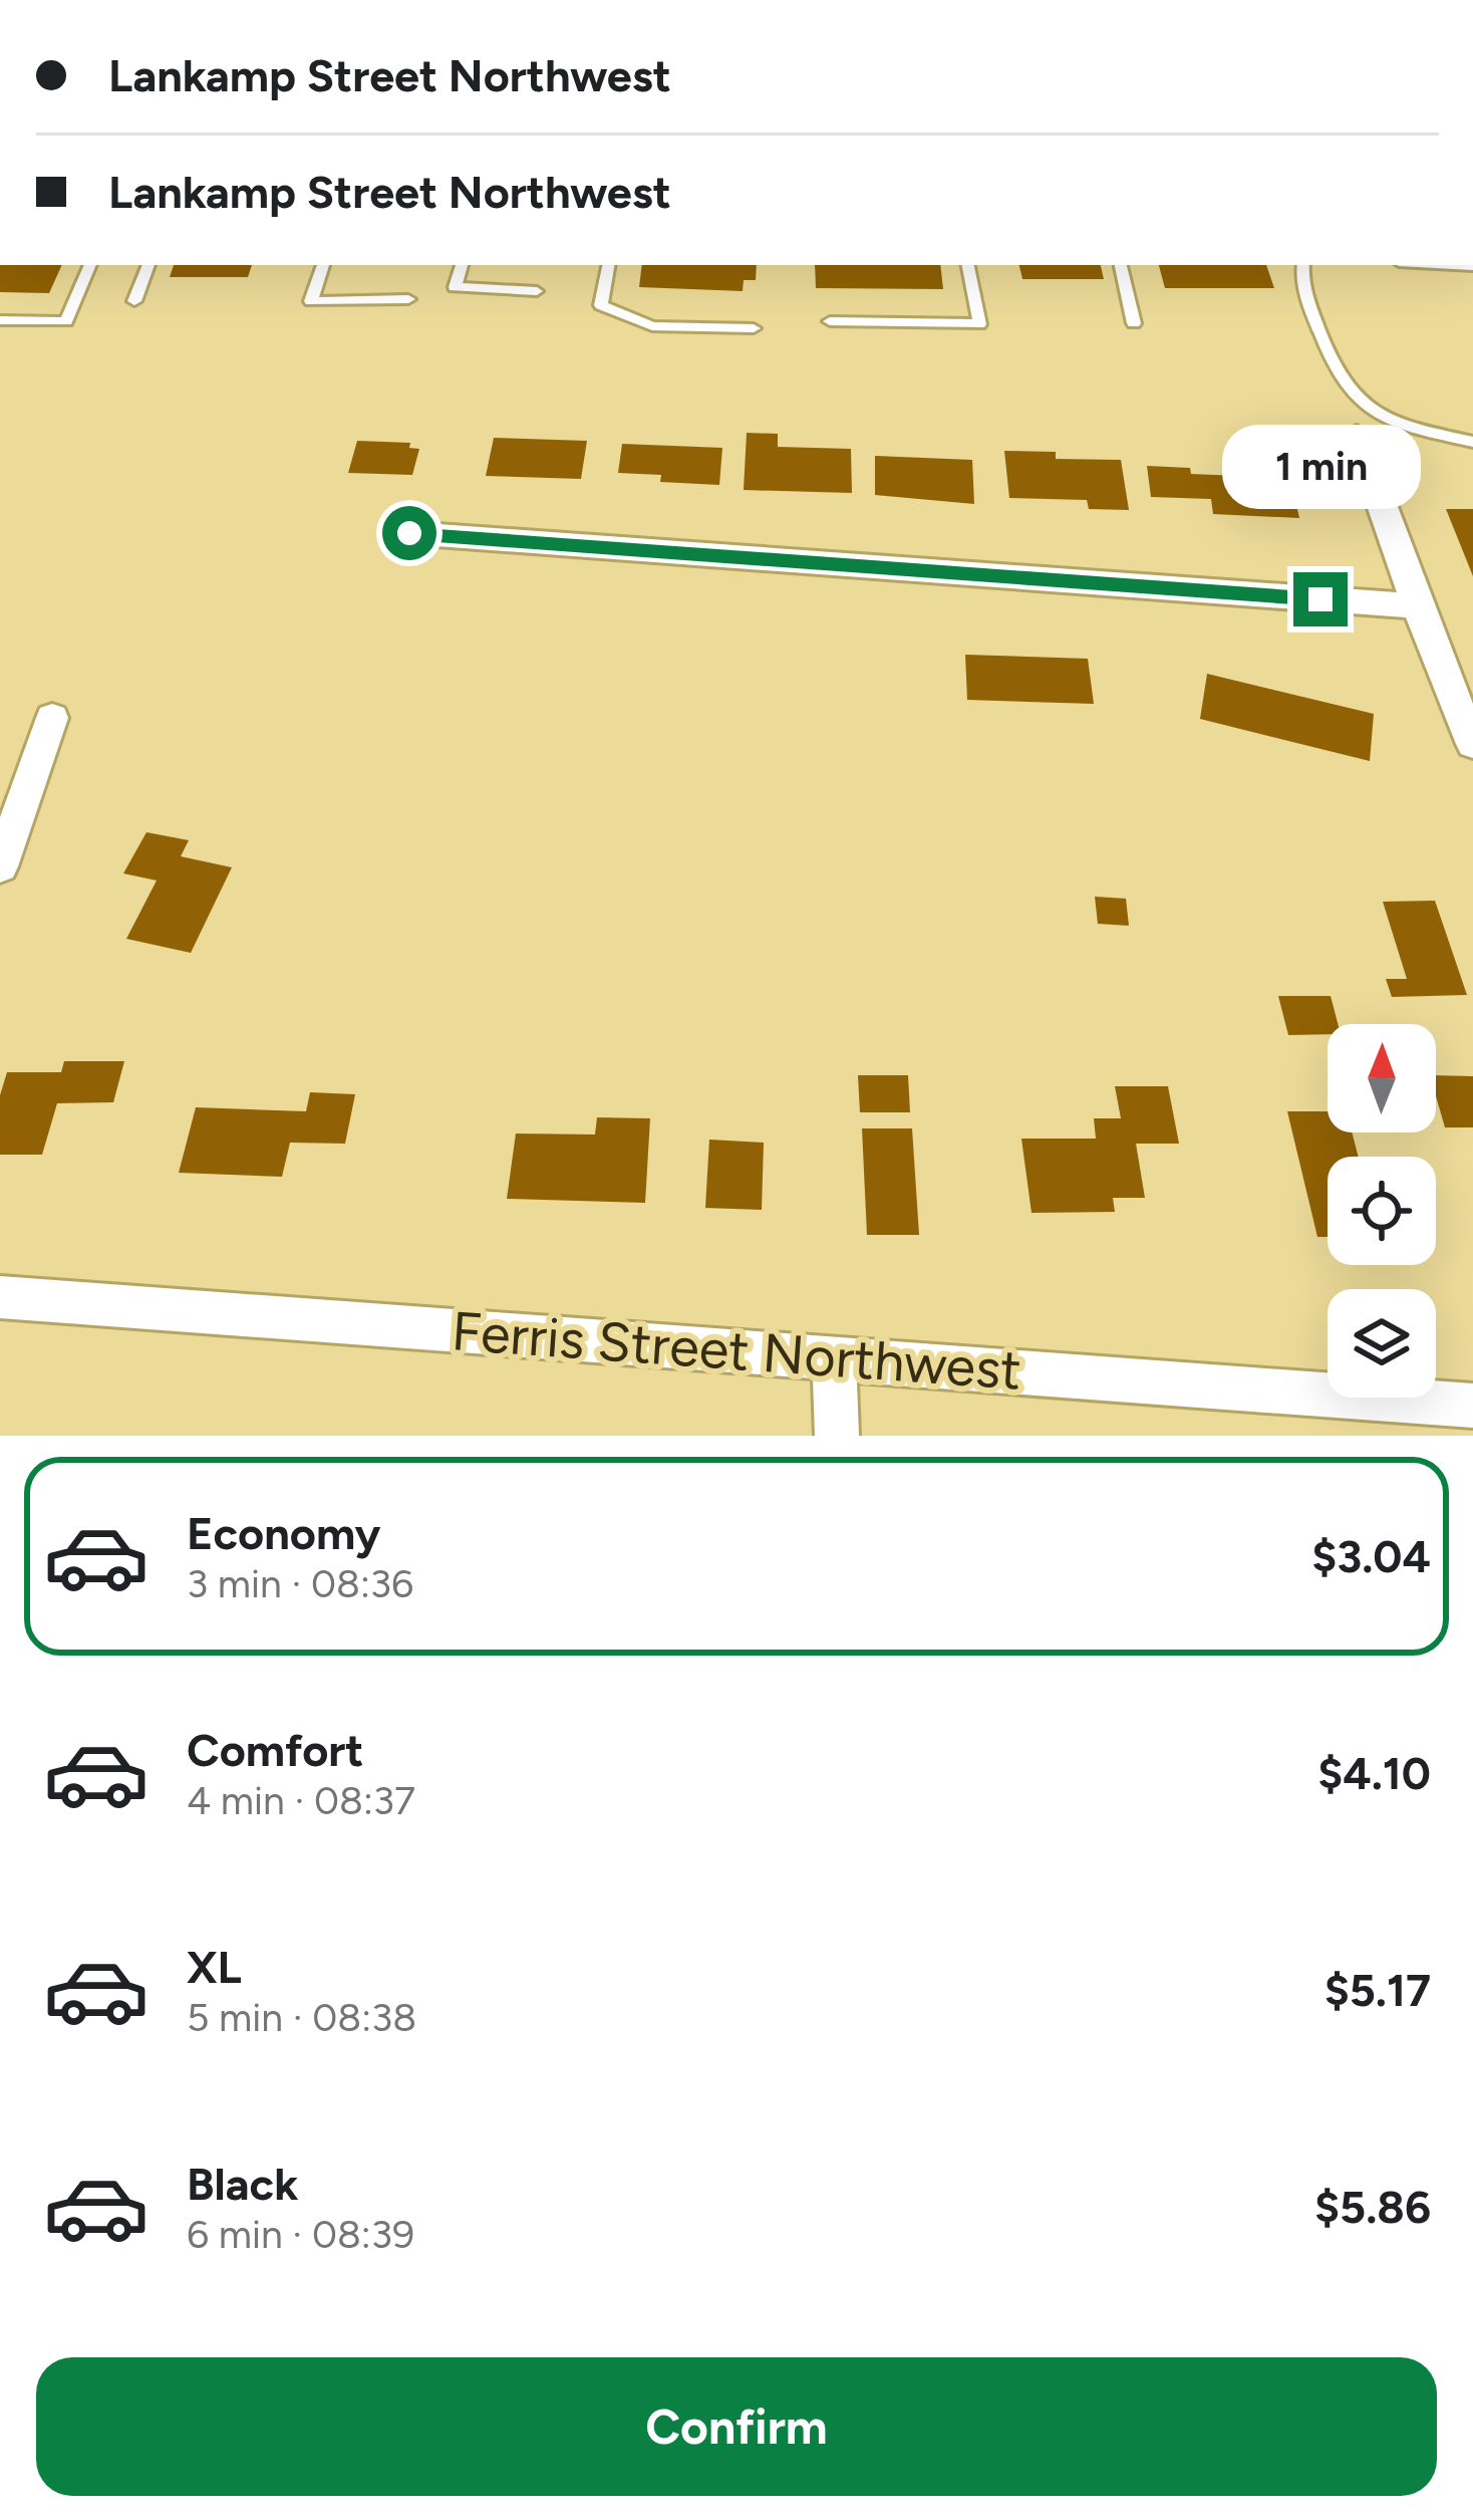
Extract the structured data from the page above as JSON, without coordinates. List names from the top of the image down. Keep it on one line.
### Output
{"streets":{"street":["Ferris Street Northwest"]},"north":"top","page":{"banner":["Lankamp Street Northwest","Lankamp Street Northwest"],"bubble":"1 min","list":[{"name":"Economy","note":"3 min · 08:36","value":"$3.04"},{"name":"Comfort","note":"4 min · 08:37","value":"$4.10"},{"name":"XL","note":"5 min · 08:38","value":"$5.17"},{"name":"Black","note":"6 min · 08:39","value":"$5.86"}],"buttons":"Confirm"}}
